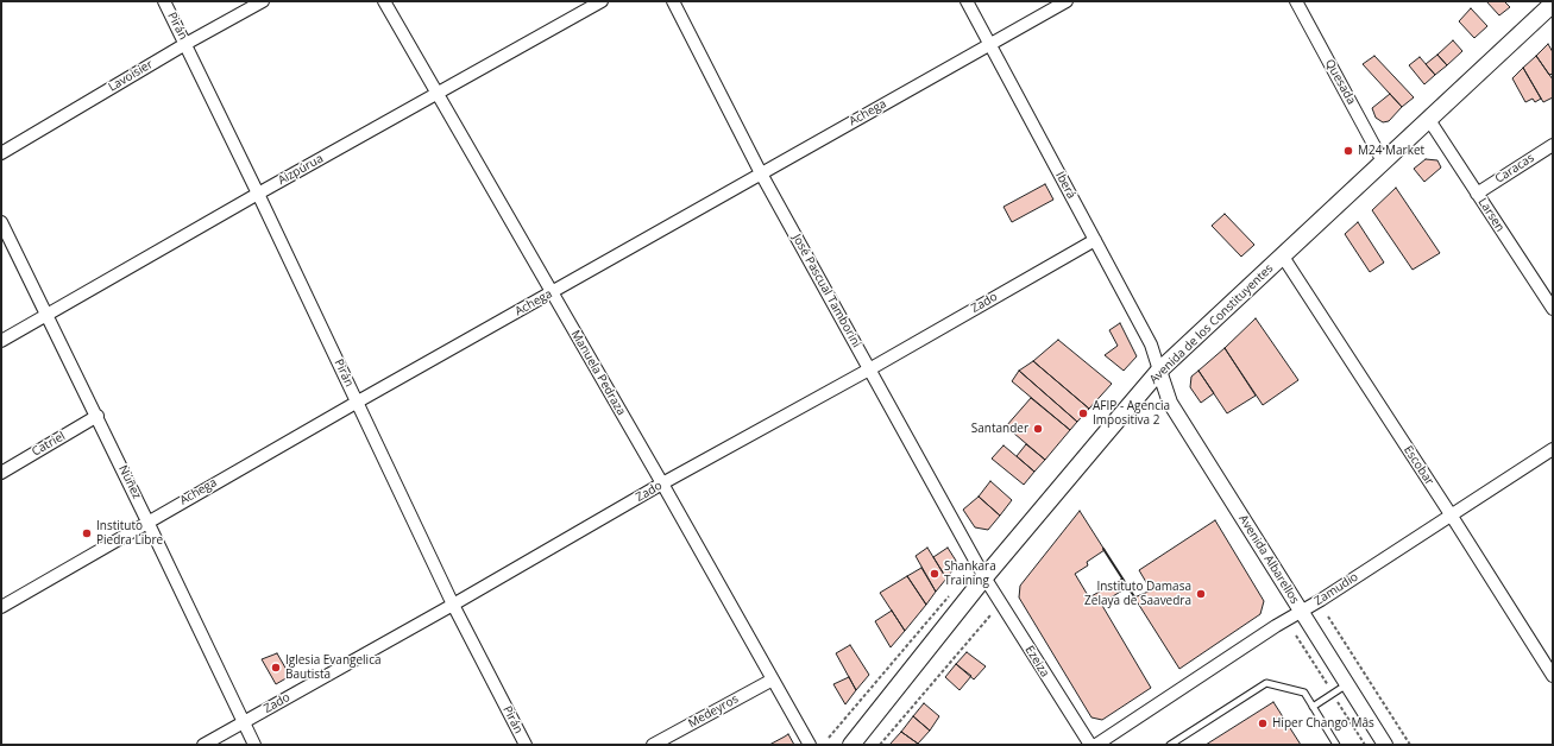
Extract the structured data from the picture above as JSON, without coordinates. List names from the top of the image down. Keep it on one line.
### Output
{"streets":{"main road":["Avenida de los Constituyentes"],"street":["Pirán","Lavoisier","Quesada","Achega","Caracas","Aizpúrua","Iberá","Larsen","José Pascual Tamborini","Zado","Manuela Pedraza","Catriel","Escobar","Núñez","Avenida Albarellos","Zamudio","Ezeiza","Medeyros"]},"crossings":[["Pirán","Lavoisier"],["Pirán","Achega"],["Pirán","Aizpúrua"],["Pirán","Zado"],["Quesada","Avenida de los Constituyentes"],["Achega","Iberá"],["Achega","José Pascual Tamborini"],["Achega","Manuela Pedraza"],["Achega","Núñez"],["Caracas","Larsen"],["Aizpúrua","Manuela Pedraza"],["Aizpúrua","Núñez"],["Iberá","Zado"],["Iberá","Avenida de los Constituyentes"],["Iberá","Avenida Albarellos"],["Larsen","Avenida de los Constituyentes"],["José Pascual Tamborini","Zado"],["José Pascual Tamborini","Avenida de los Constituyentes"],["José Pascual Tamborini","Ezeiza"],["Zado","Manuela Pedraza"],["Zado","Núñez"],["Avenida de los Constituyentes","Escobar"],["Avenida de los Constituyentes","Avenida Albarellos"],["Avenida de los Constituyentes","Ezeiza"],["Manuela Pedraza","Medeyros"],["Catriel","Núñez"],["Escobar","Zamudio"],["Avenida Albarellos","Zamudio"]],"places":["M24 Market","AFIP - Agencia Impositiva 2","Santander","Instituto Piedra Libre","Shankara Training","Instituto Damasa Zelaya de Saavedra","Iglesia Evangelica Bautista","Hiper Chango Mâs"]}
